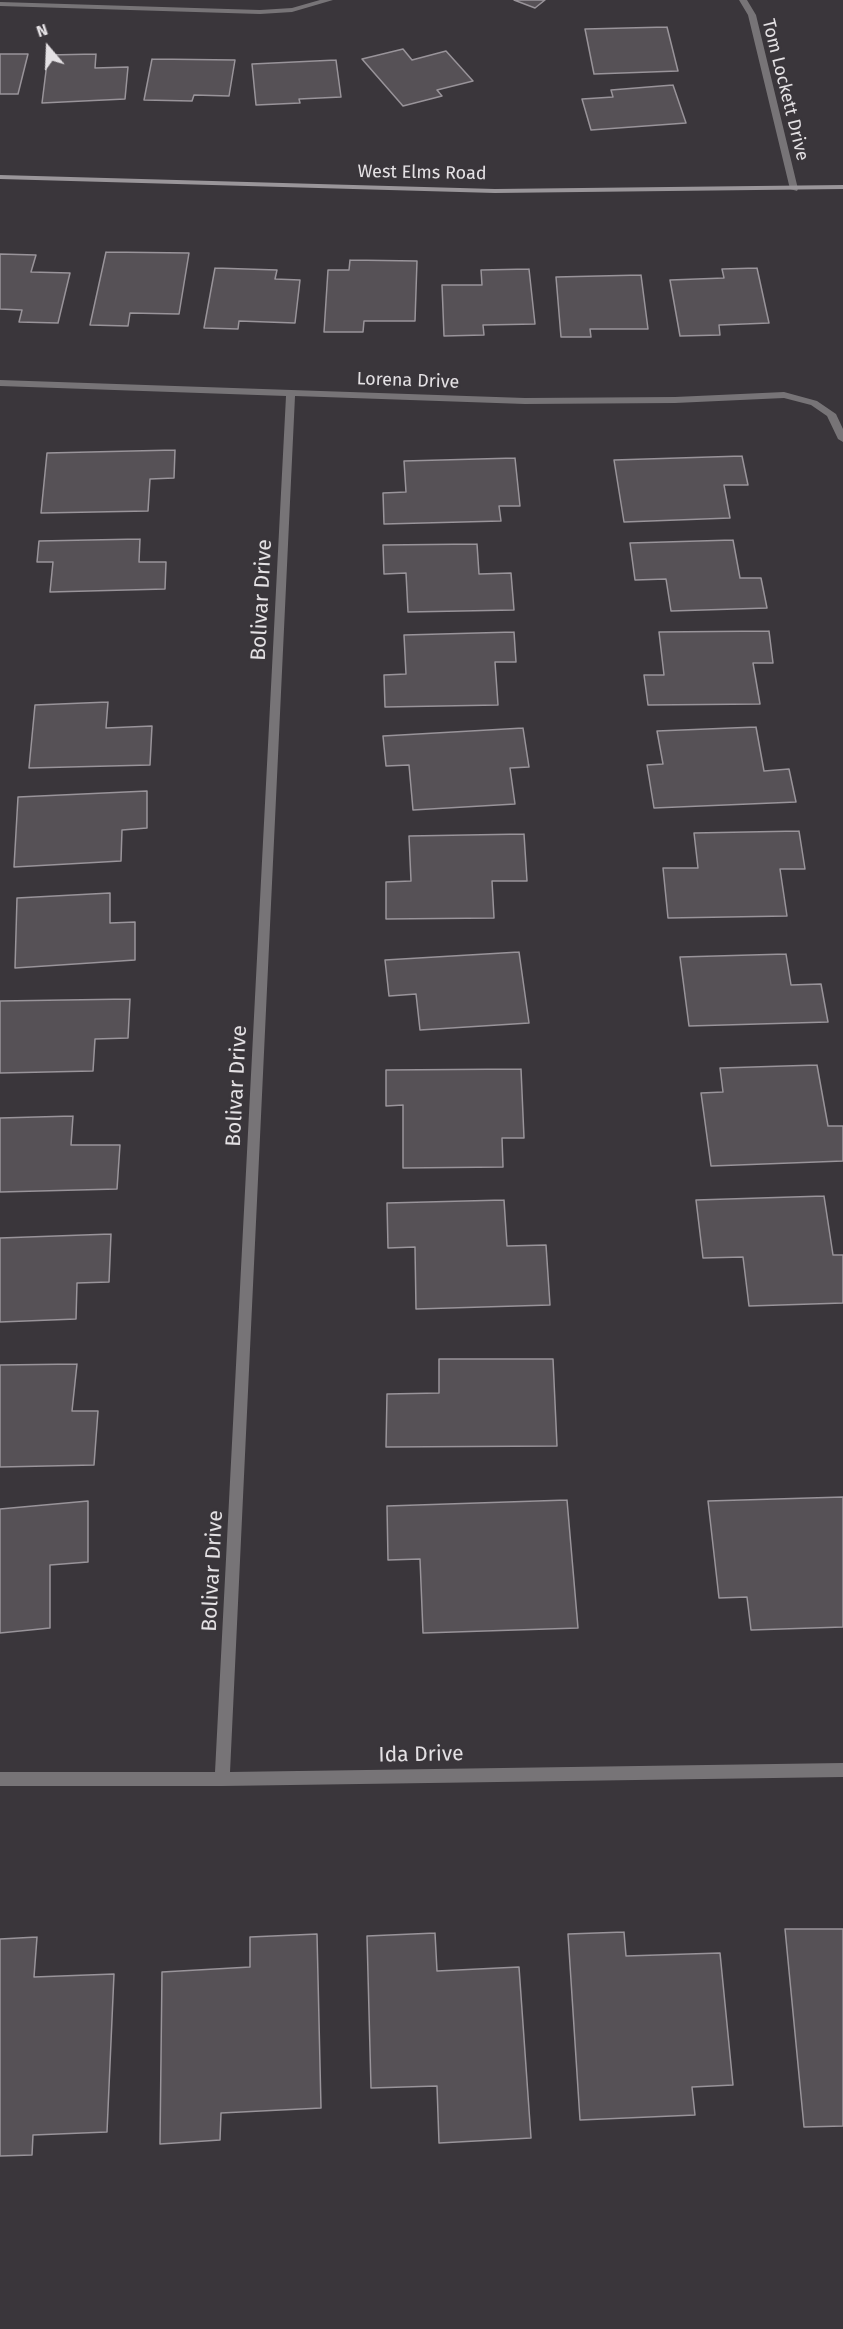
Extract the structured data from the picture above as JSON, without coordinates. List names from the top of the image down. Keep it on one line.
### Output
{"streets":{"main road":["West Elms Road"],"street":["Tom Lockett Drive","Lorena Drive","Bolivar Drive","Ida Drive"]},"crossings":[["Tom Lockett Drive","West Elms Road"],["Lorena Drive","Bolivar Drive"],["Bolivar Drive","Ida Drive"]],"north":"top"}
